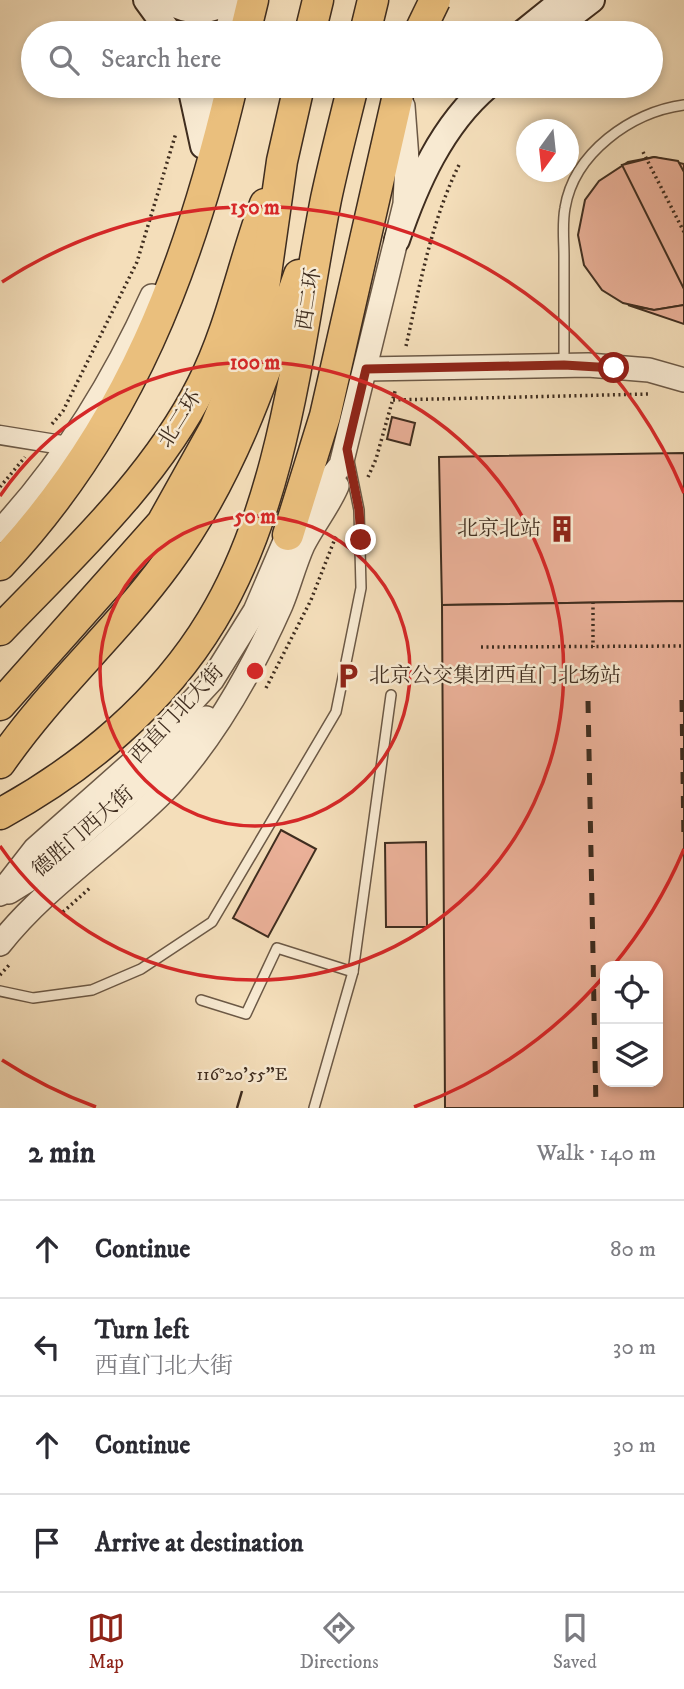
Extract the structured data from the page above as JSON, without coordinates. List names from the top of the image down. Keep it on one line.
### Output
{"streets":{"highway":["西二环","北二环"],"street":["西直门北大街","德胜门西大街"]},"crossings":[["西直门北大街","德胜门西大街"]],"places":{"building":["北京北站"],"parking":["北京公交集团西直门北场站"]},"north":"bottom","page":{"search":"Search here","heading":["2 min","Walk · 140 m"],"list":[["Continue","80 m"],["Turn left","西直门北大街","30 m"],["Continue","30 m"],"Arrive at destination"],"nav":["Map","Directions","Saved"]},"coordinates":["116°20'55\"E"],"rings":["150 m","100 m","50 m"]}
